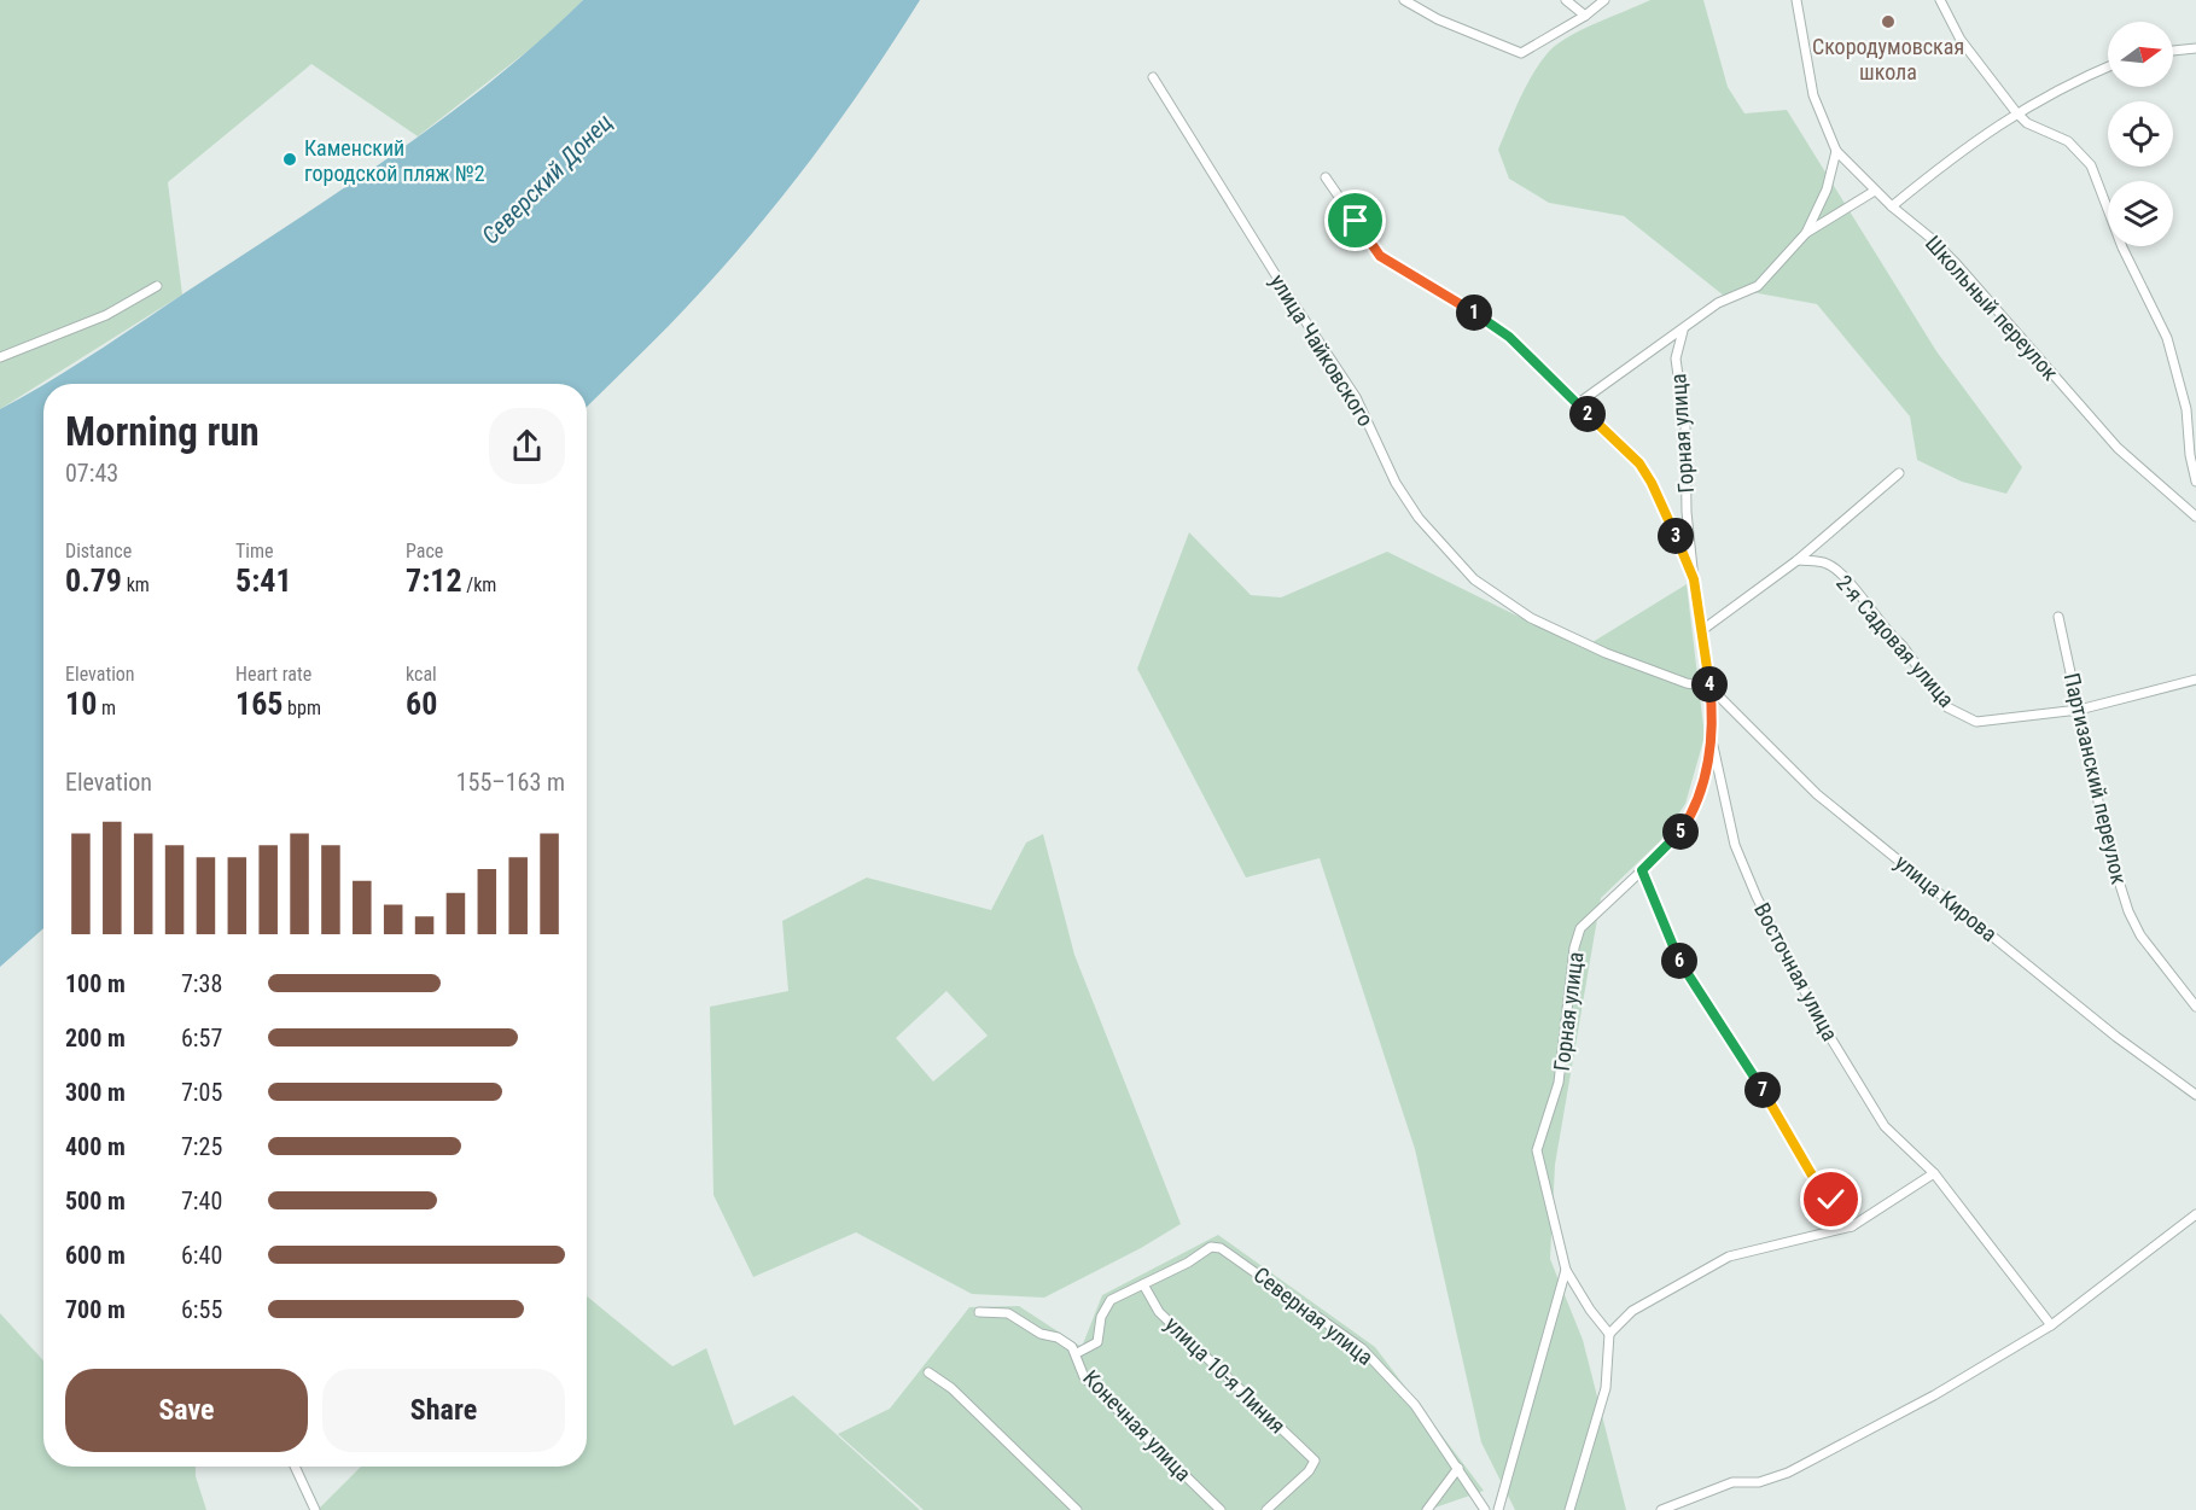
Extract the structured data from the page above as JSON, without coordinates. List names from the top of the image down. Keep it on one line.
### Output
{"streets":{"street":["Школьный переулок","улица Чайковского","Горная улица","2-я Садовая улица","Партизанский переулок","улица Кирова","Восточная улица","Северная улица","улица 10-я Линия","Конечная улица"]},"crossings":[["улица Чайковского","Горная улица"],["улица Чайковского","улица Кирова"],["Горная улица","улица Кирова"],["Горная улица","Восточная улица"],["2-я Садовая улица","Партизанский переулок"],["Северная улица","улица 10-я Линия"]],"water":["Северский Донец"],"places":["Скородумовская школа","Каменский городской пляж №2"],"north":"right","page":{"pins":["1","2","3","4","5","6","7"],"heading":["Morning run","07:43"],"stats":[["Distance","0.79 km"],["Time","5:41"],["Pace","7:12 /km"],["Elevation","10 m"],["Heart rate","165 bpm"],["kcal","60"]],"chart":["Elevation","155–163 m"],"list":[{"name":"100 m","note":"7:38"},{"name":"200 m","note":"6:57"},{"name":"300 m","note":"7:05"},{"name":"400 m","note":"7:25"},{"name":"500 m","note":"7:40"},{"name":"600 m","note":"6:40"},{"name":"700 m","note":"6:55"}],"buttons":["Save","Share"]}}
